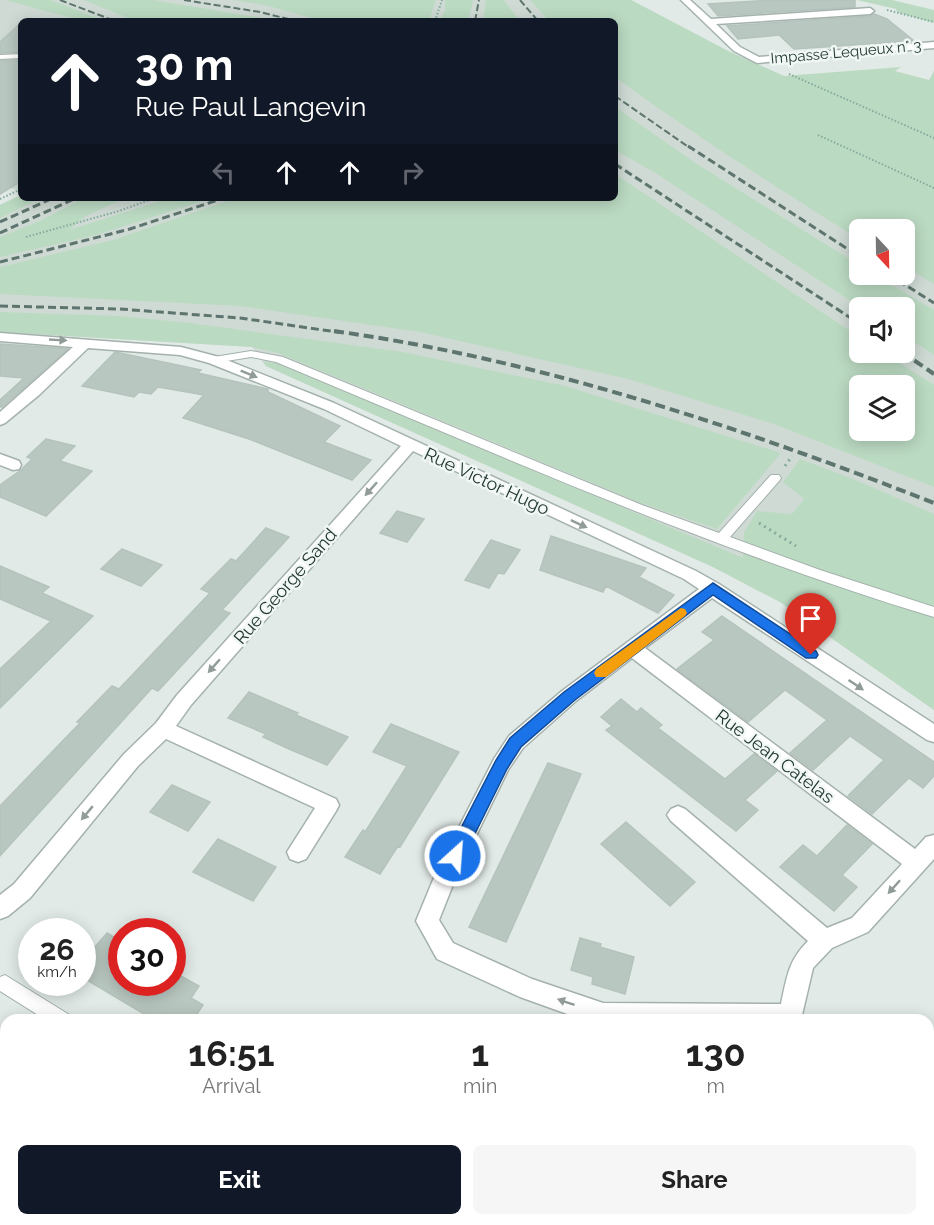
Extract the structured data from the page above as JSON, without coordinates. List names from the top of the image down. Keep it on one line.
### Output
{"streets":{"street":["Impasse Lequeux n° 3","Rue Victor Hugo","Rue George Sand","Rue Jean Catelas"]},"crossings":[["Rue Victor Hugo","Rue George Sand"]],"one_way":["Rue Victor Hugo","Rue George Sand"],"north":"bottom","page":{"turn":["30 m","Rue Paul Langevin"],"speed":"26 km/h","limit":"30","eta":["16:51","Arrival","1","min","130","m"],"buttons":["Exit","Share"]}}
